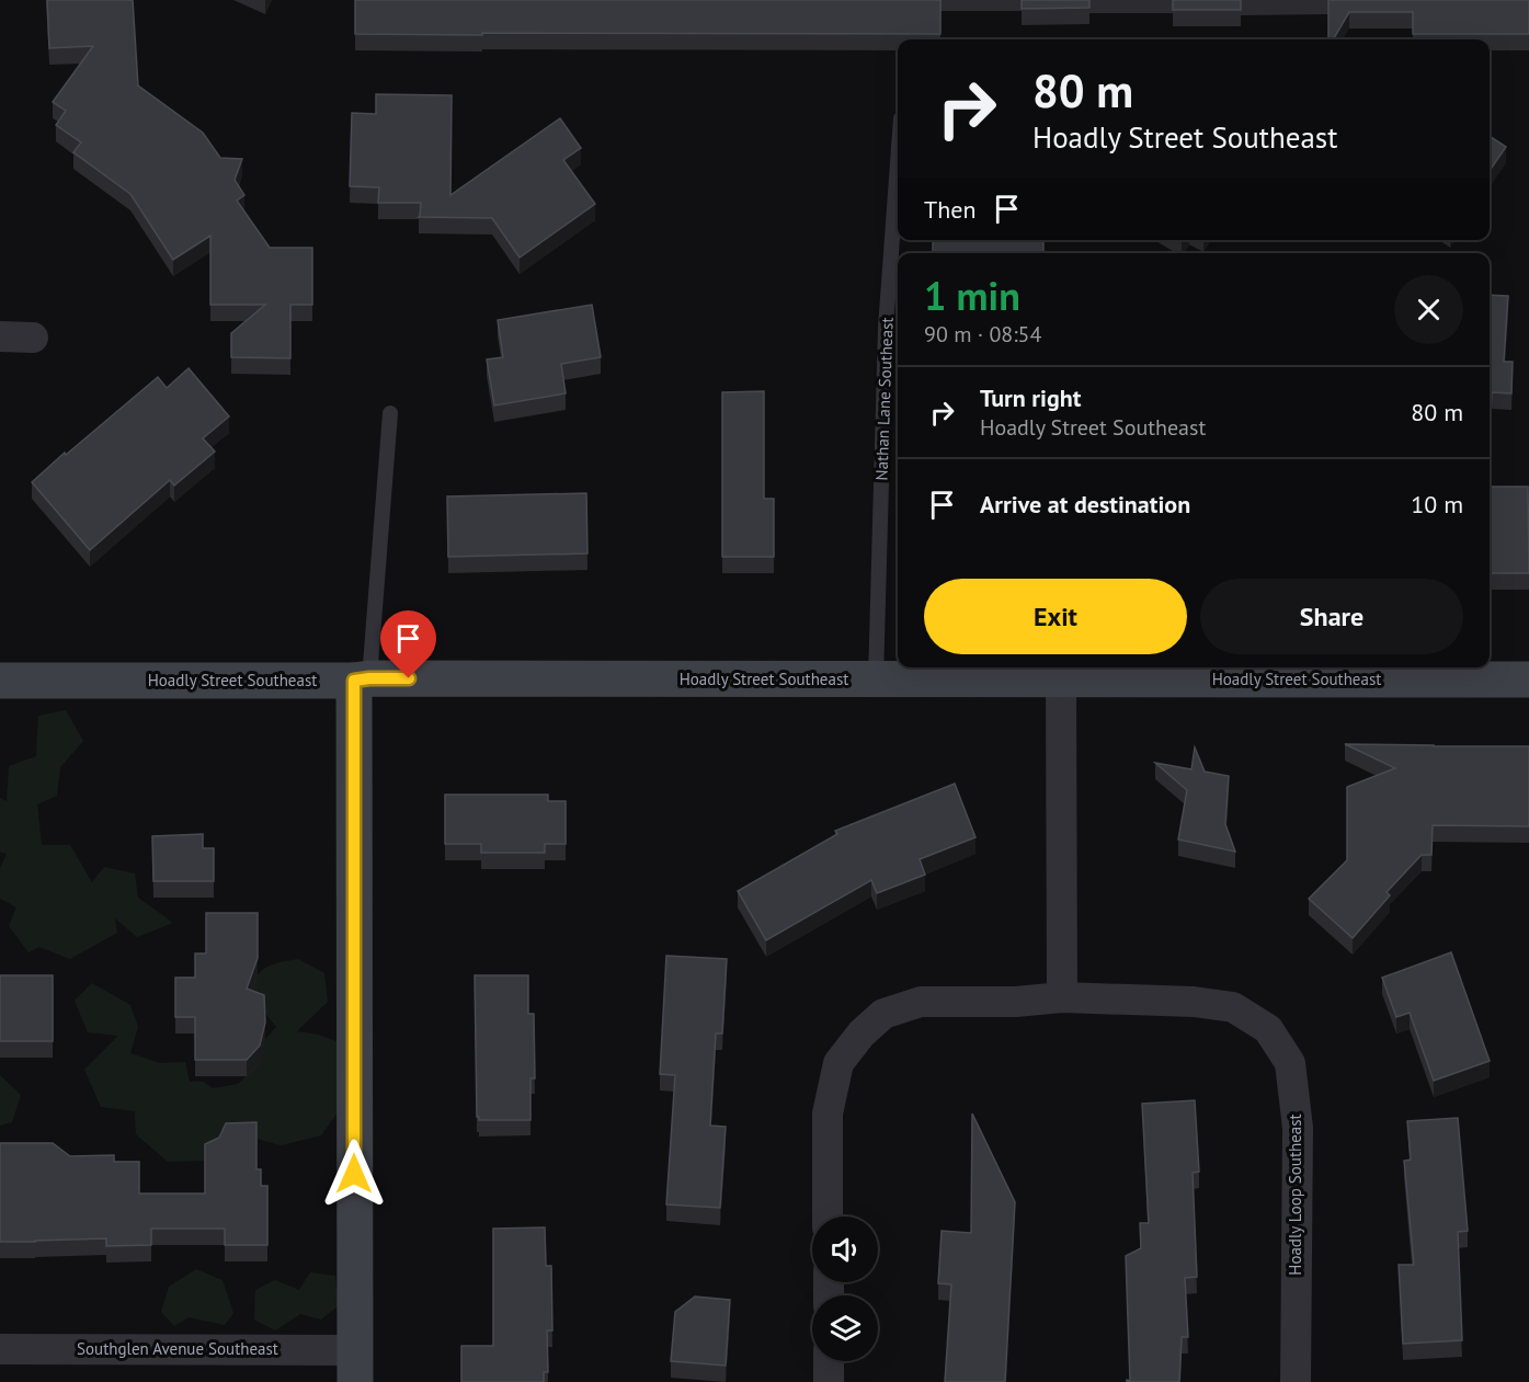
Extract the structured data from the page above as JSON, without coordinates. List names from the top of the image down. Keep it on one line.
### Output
{"streets":{"street":["Hoadly Street Southeast","Hoadly Loop Southeast","Southglen Avenue Southeast"],"lane":["Nathan Lane Southeast"]},"crossings":[["Nathan Lane Southeast","Hoadly Street Southeast"]],"page":{"turn":["80 m","Hoadly Street Southeast"],"then":"Then","heading":["1 min","90 m · 08:54"],"list":[{"name":"Turn right","note":"Hoadly Street Southeast","value":"80 m"},{"name":"Arrive at destination","value":"10 m"}],"buttons":["Exit","Share"]}}
